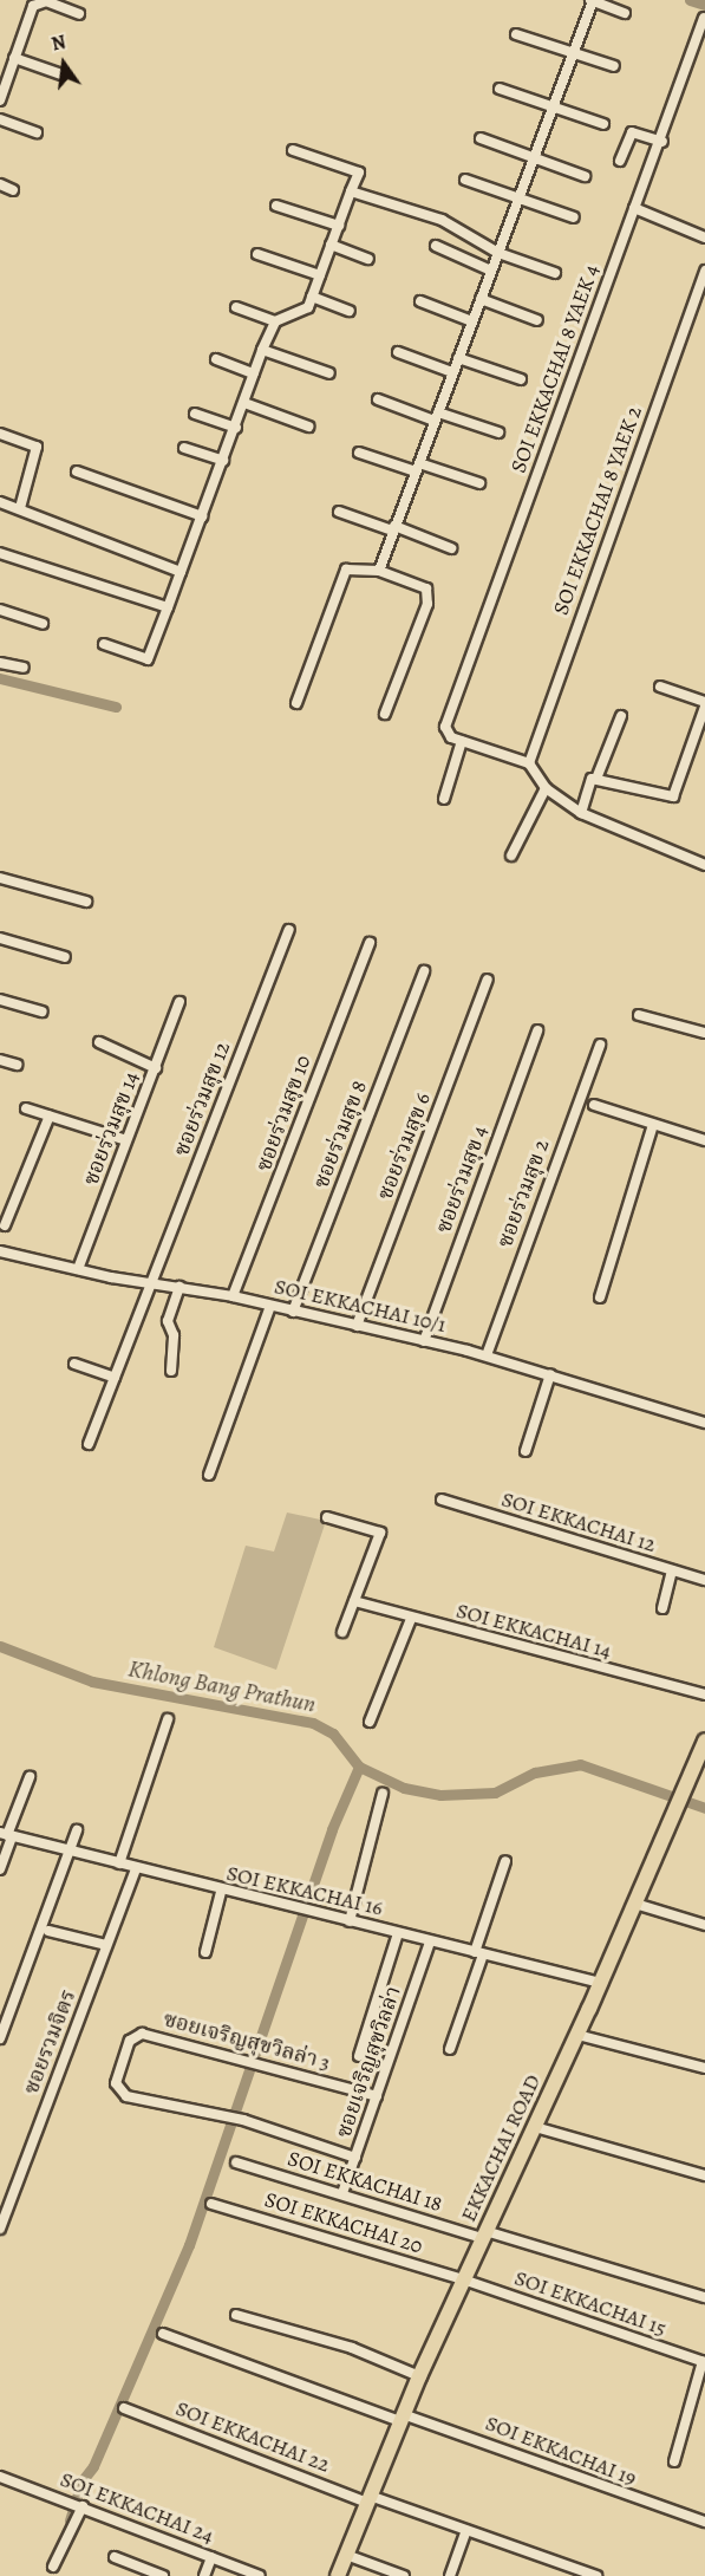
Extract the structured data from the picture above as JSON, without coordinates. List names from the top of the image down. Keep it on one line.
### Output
{"streets":{"main road":["EKKACHAI ROAD"],"street":["SOI EKKACHAI 8 YAEK 4","SOI EKKACHAI 8 YAEK 2","ซอยร่วมสุข 12","ซอยร่วมสุข 10","ซอยร่วมสุข 14","ซอยร่วมสุข 8","ซอยร่วมสุข 6","ซอยร่วมสุข 4","ซอยร่วมสุข 2","SOI EKKACHAI 10/1","SOI EKKACHAI 12","SOI EKKACHAI 14","SOI EKKACHAI 16","ซอยเจริญสุขวิลล่า 3","ซอยรวมจิตร","ซอยเจริญสุขวิลล่า","SOI EKKACHAI 18","SOI EKKACHAI 20","SOI EKKACHAI 15","SOI EKKACHAI 22","SOI EKKACHAI 19","SOI EKKACHAI 24"]},"crossings":[["ซอยร่วมสุข 12","SOI EKKACHAI 10/1"],["ซอยร่วมสุข 10","SOI EKKACHAI 10/1"],["ซอยร่วมสุข 14","SOI EKKACHAI 10/1"],["ซอยร่วมสุข 8","SOI EKKACHAI 10/1"],["ซอยร่วมสุข 6","SOI EKKACHAI 10/1"],["ซอยร่วมสุข 4","SOI EKKACHAI 10/1"],["ซอยร่วมสุข 2","SOI EKKACHAI 10/1"],["SOI EKKACHAI 16","ซอยรวมจิตร"],["SOI EKKACHAI 16","ซอยเจริญสุขวิลล่า"],["SOI EKKACHAI 16","EKKACHAI ROAD"],["ซอยเจริญสุขวิลล่า 3","ซอยเจริญสุขวิลล่า"],["ซอยเจริญสุขวิลล่า","SOI EKKACHAI 18"],["EKKACHAI ROAD","SOI EKKACHAI 18"],["EKKACHAI ROAD","SOI EKKACHAI 20"],["EKKACHAI ROAD","SOI EKKACHAI 15"],["EKKACHAI ROAD","SOI EKKACHAI 22"],["EKKACHAI ROAD","SOI EKKACHAI 19"],["SOI EKKACHAI 20","SOI EKKACHAI 15"]],"water":["Khlong Bang Prathun"],"north":"top"}
